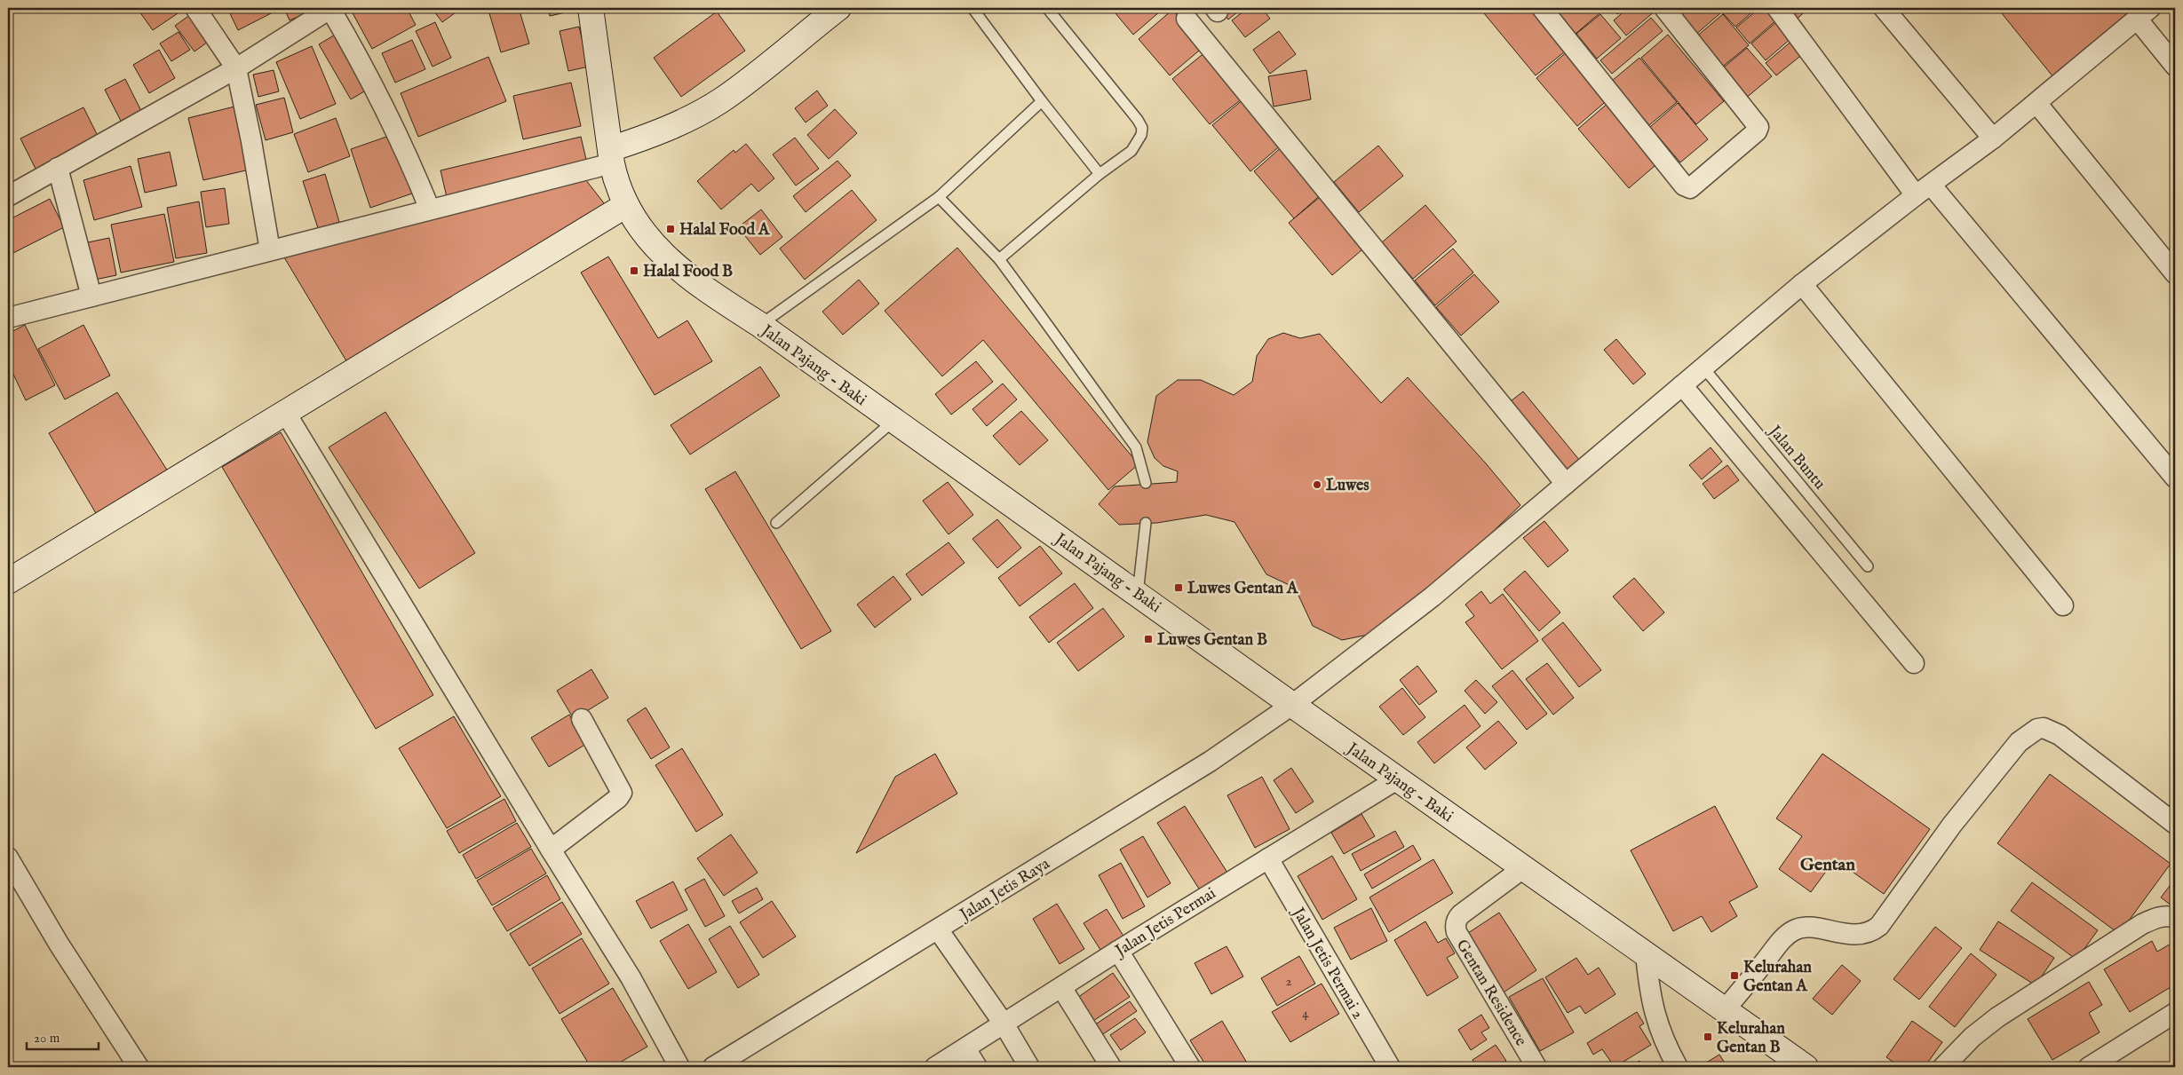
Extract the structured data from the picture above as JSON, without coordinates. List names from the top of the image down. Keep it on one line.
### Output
{"streets":{"main road":["Jalan Pajang - Baki"],"street":["Jalan Jetis Raya","Jalan Jetis Permai","Jalan Jetis Permai 2","Gentan Residence"],"lane":["Jalan Buntu"]},"crossings":[["Jalan Pajang - Baki","Jalan Jetis Raya"],["Jalan Pajang - Baki","Jalan Jetis Permai"],["Jalan Pajang - Baki","Gentan Residence"],["Jalan Buntu","Jalan Jetis Raya"],["Jalan Jetis Permai","Jalan Jetis Permai 2"]],"districts":["Gentan"],"places":{"transit":["Halal Food A","Halal Food B","Luwes Gentan A","Luwes Gentan B","Kelurahan Gentan A","Kelurahan Gentan B"],"other":["Luwes"]},"house_numbers":["2","4"],"scale_bar":"20 m"}
